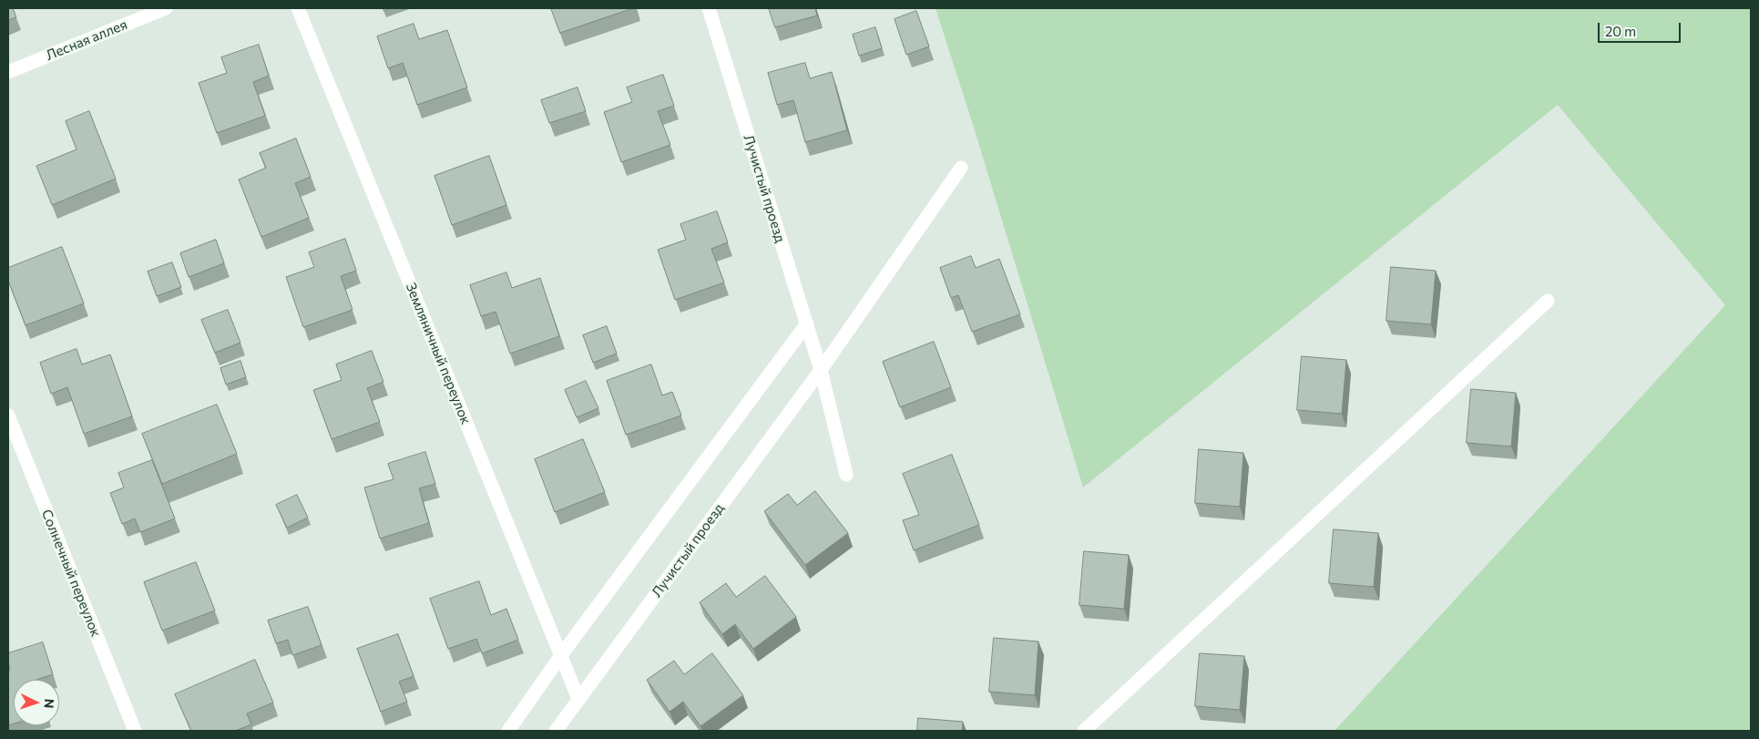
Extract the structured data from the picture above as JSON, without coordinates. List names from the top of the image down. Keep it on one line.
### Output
{"streets":{"street":["Лесная аллея","Лучистый проезд","Земляничный переулок","Солнечный переулок"]},"crossings":[["Лучистый проезд","Земляничный переулок"]],"scale_bar":"20 m","north":"right"}
